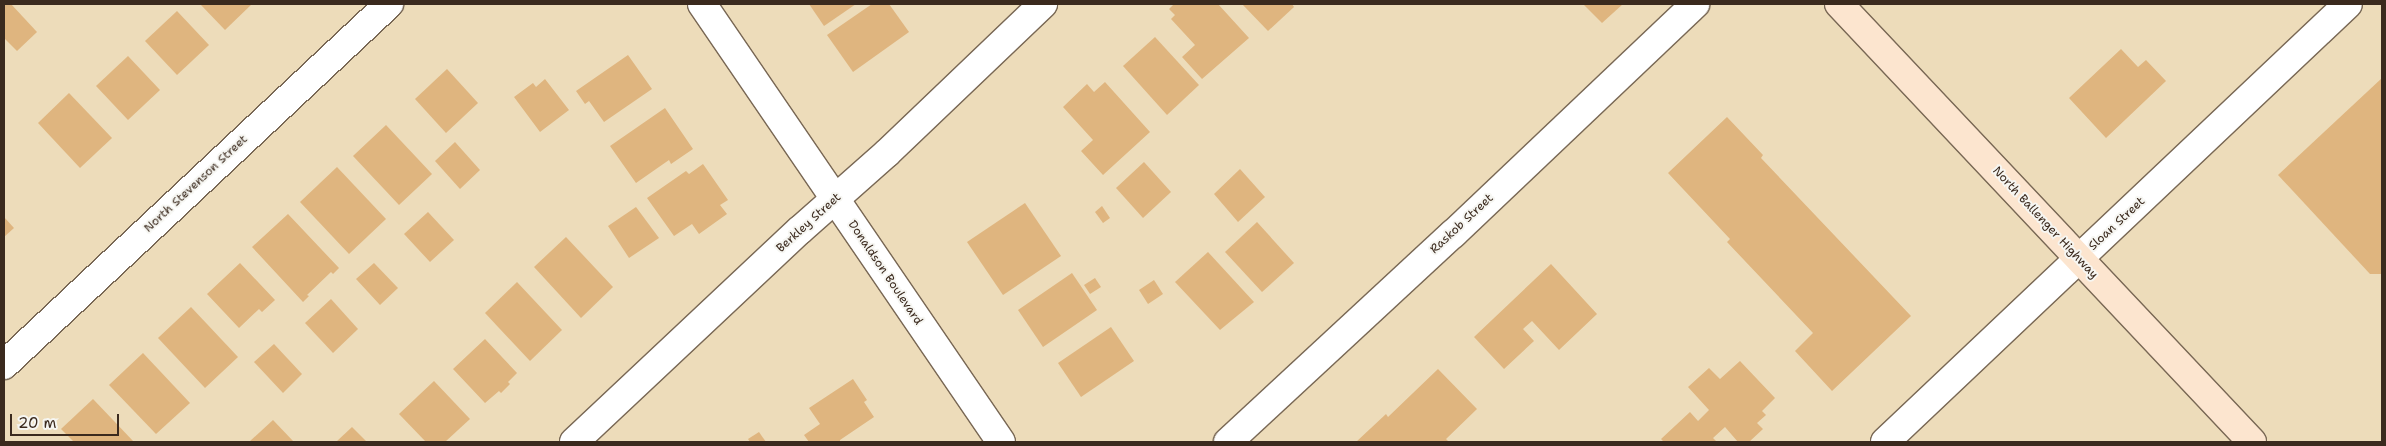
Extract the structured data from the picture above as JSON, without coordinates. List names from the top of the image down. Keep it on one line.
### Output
{"streets":{"main road":["North Ballenger Highway"],"street":["North Stevenson Street","Berkley Street","Raskob Street","Sloan Street","Donaldson Boulevard"]},"crossings":[["Berkley Street","Donaldson Boulevard"],["North Ballenger Highway","Sloan Street"]],"scale_bar":"20 m"}
